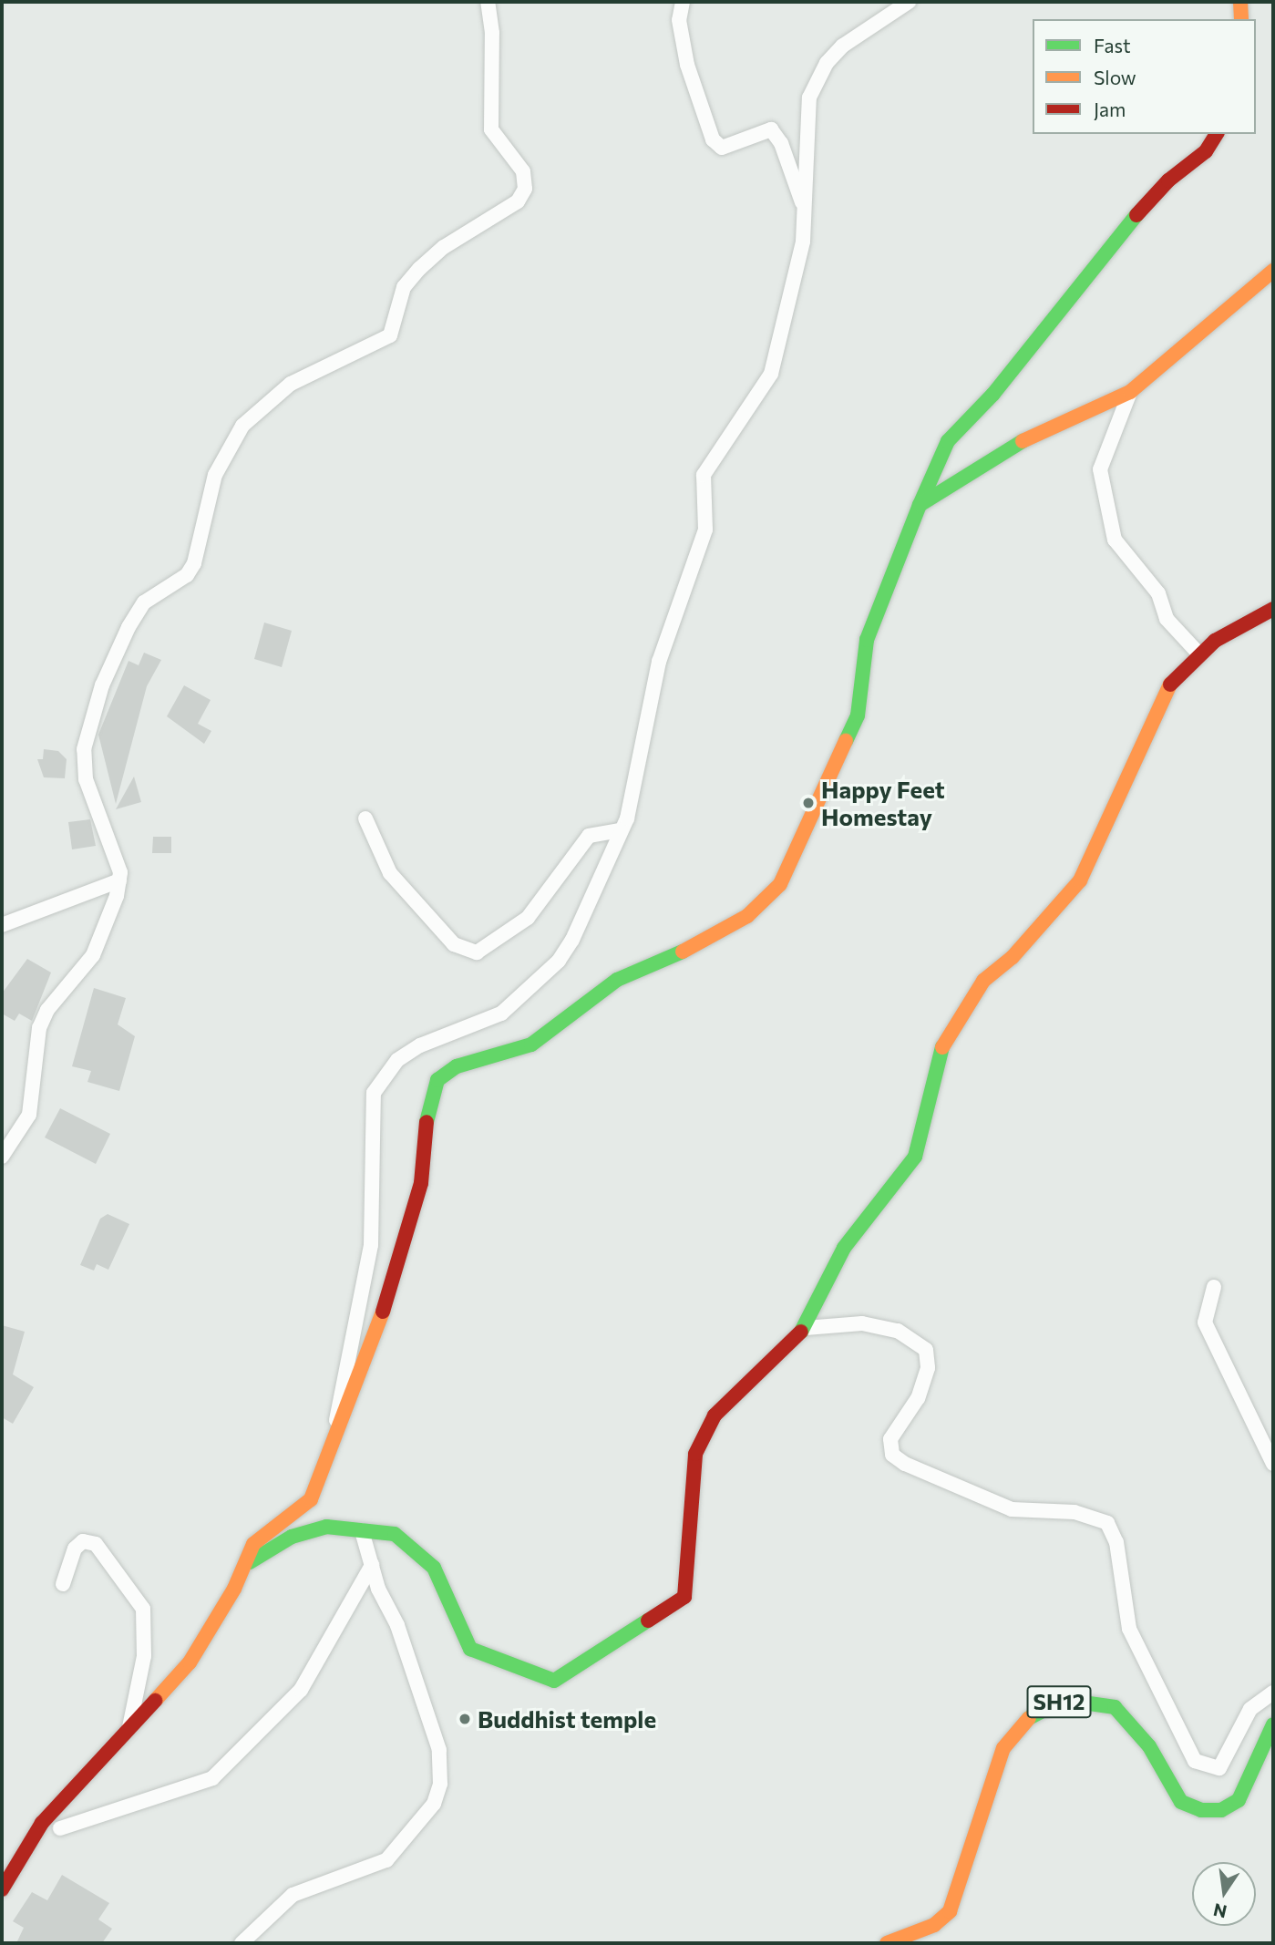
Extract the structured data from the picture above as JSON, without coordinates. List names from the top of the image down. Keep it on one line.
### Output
{"streets":{"street":["SH12"]},"places":["Happy Feet Homestay","Buddhist temple"],"legend":["Fast","Slow","Jam"],"north":"bottom"}
